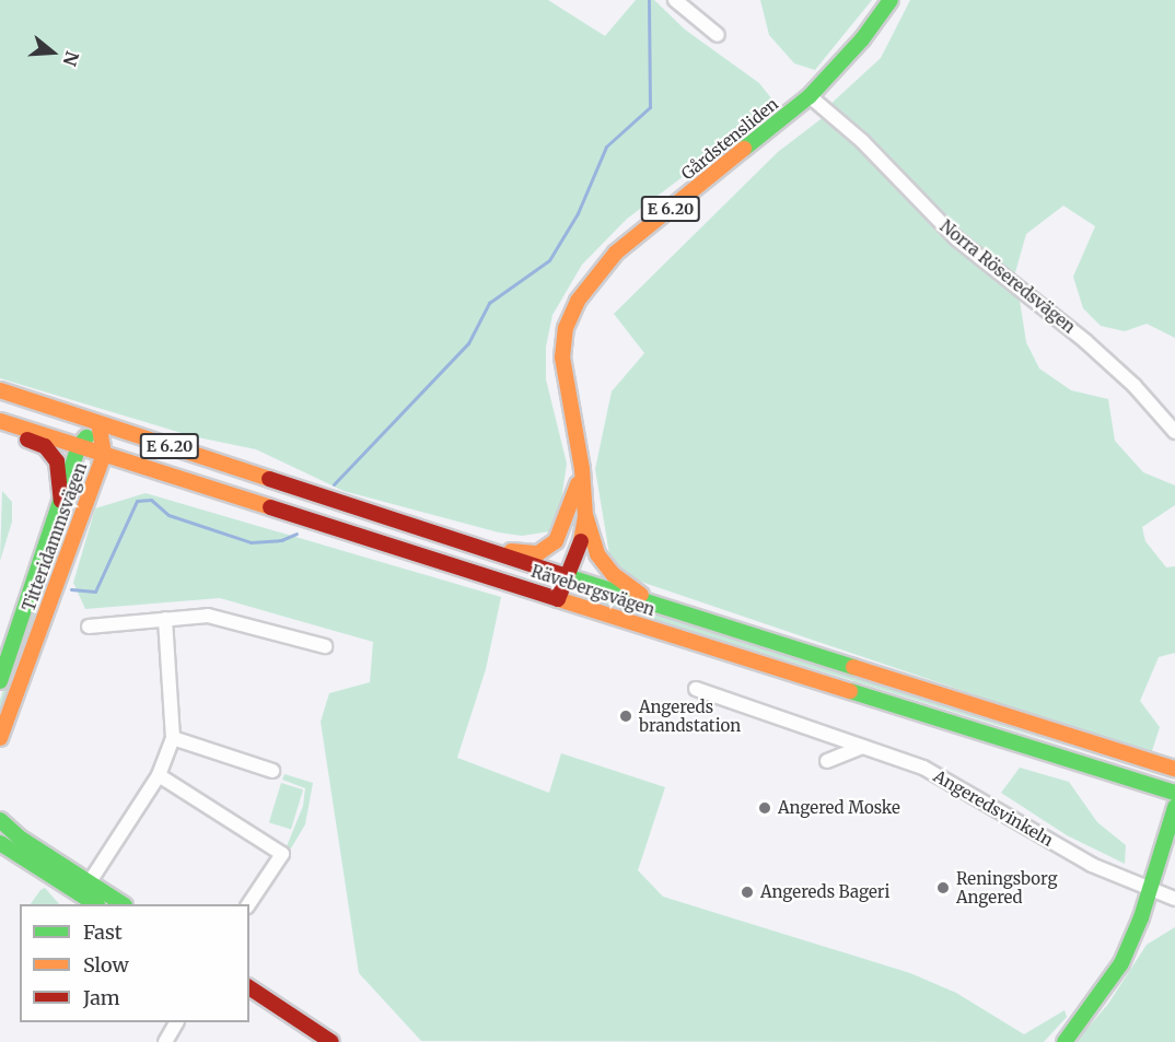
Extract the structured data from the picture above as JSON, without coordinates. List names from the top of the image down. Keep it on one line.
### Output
{"streets":{"main road":["Gårdstensliden","E 6.20","Titteridammsvägen","Rävebergsvägen"],"street":["Norra Röseredsvägen","Angeredsvinkeln"]},"crossings":[["Gårdstensliden","E 6.20"],["Gårdstensliden","Norra Röseredsvägen"],["Gårdstensliden","Rävebergsvägen"],["E 6.20","Rävebergsvägen"],["Titteridammsvägen","Rävebergsvägen"]],"places":["Angereds brandstation","Angered Moske","Reningsborg Angered","Angereds Bageri"],"legend":["Fast","Slow","Jam"],"north":"right"}
